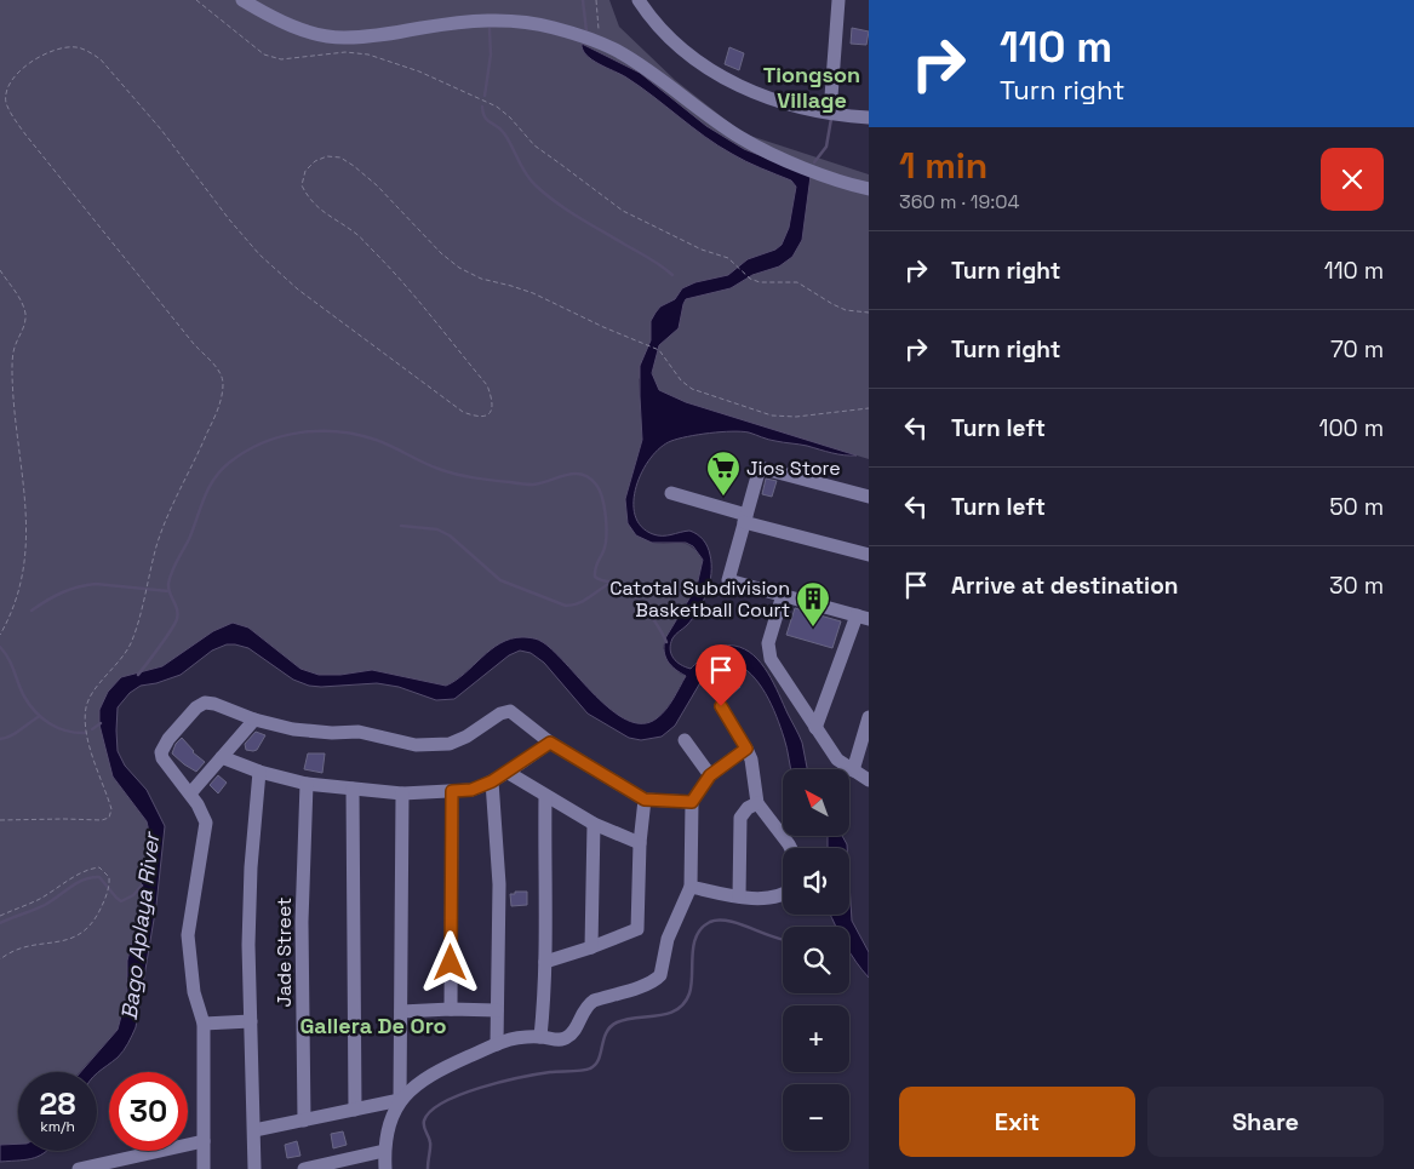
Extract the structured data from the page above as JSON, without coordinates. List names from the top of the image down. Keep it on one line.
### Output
{"streets":{"street":["Jade Street"]},"districts":["Tiongson Village","Gallera De Oro"],"water":["Bago Aplaya River"],"places":{"supermarket":["Jios Store"],"building":["Catotal Subdivision Basketball Court"]},"north":"top left","page":{"turn":["110 m","Turn right"],"heading":["1 min","360 m · 19:04"],"list":[{"name":"Turn right","value":"110 m"},{"name":"Turn right","value":"70 m"},{"name":"Turn left","value":"100 m"},{"name":"Turn left","value":"50 m"},{"name":"Arrive at destination","value":"30 m"}],"map_buttons":["+","−"],"speed":"28 km/h","limit":"30","buttons":["Exit","Share"]}}
